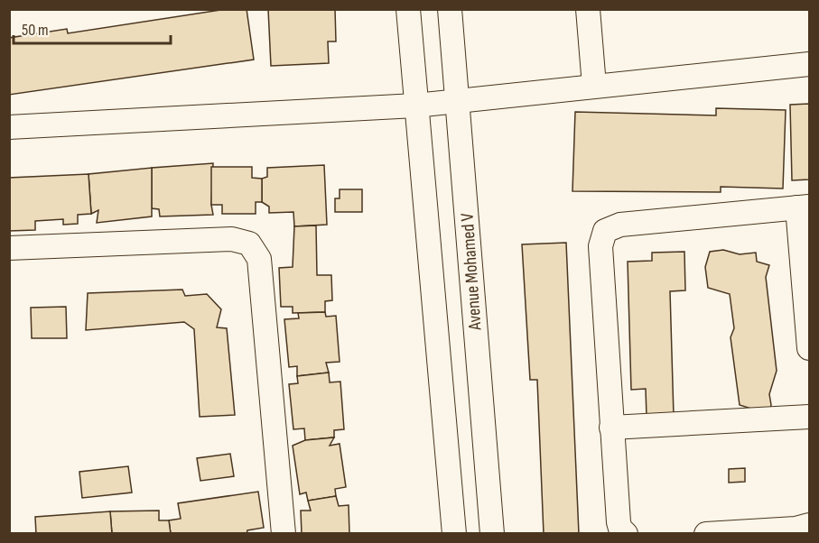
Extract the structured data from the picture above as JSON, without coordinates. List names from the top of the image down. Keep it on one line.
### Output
{"streets":{"street":["Avenue Mohamed V"]},"scale_bar":"50 m"}
